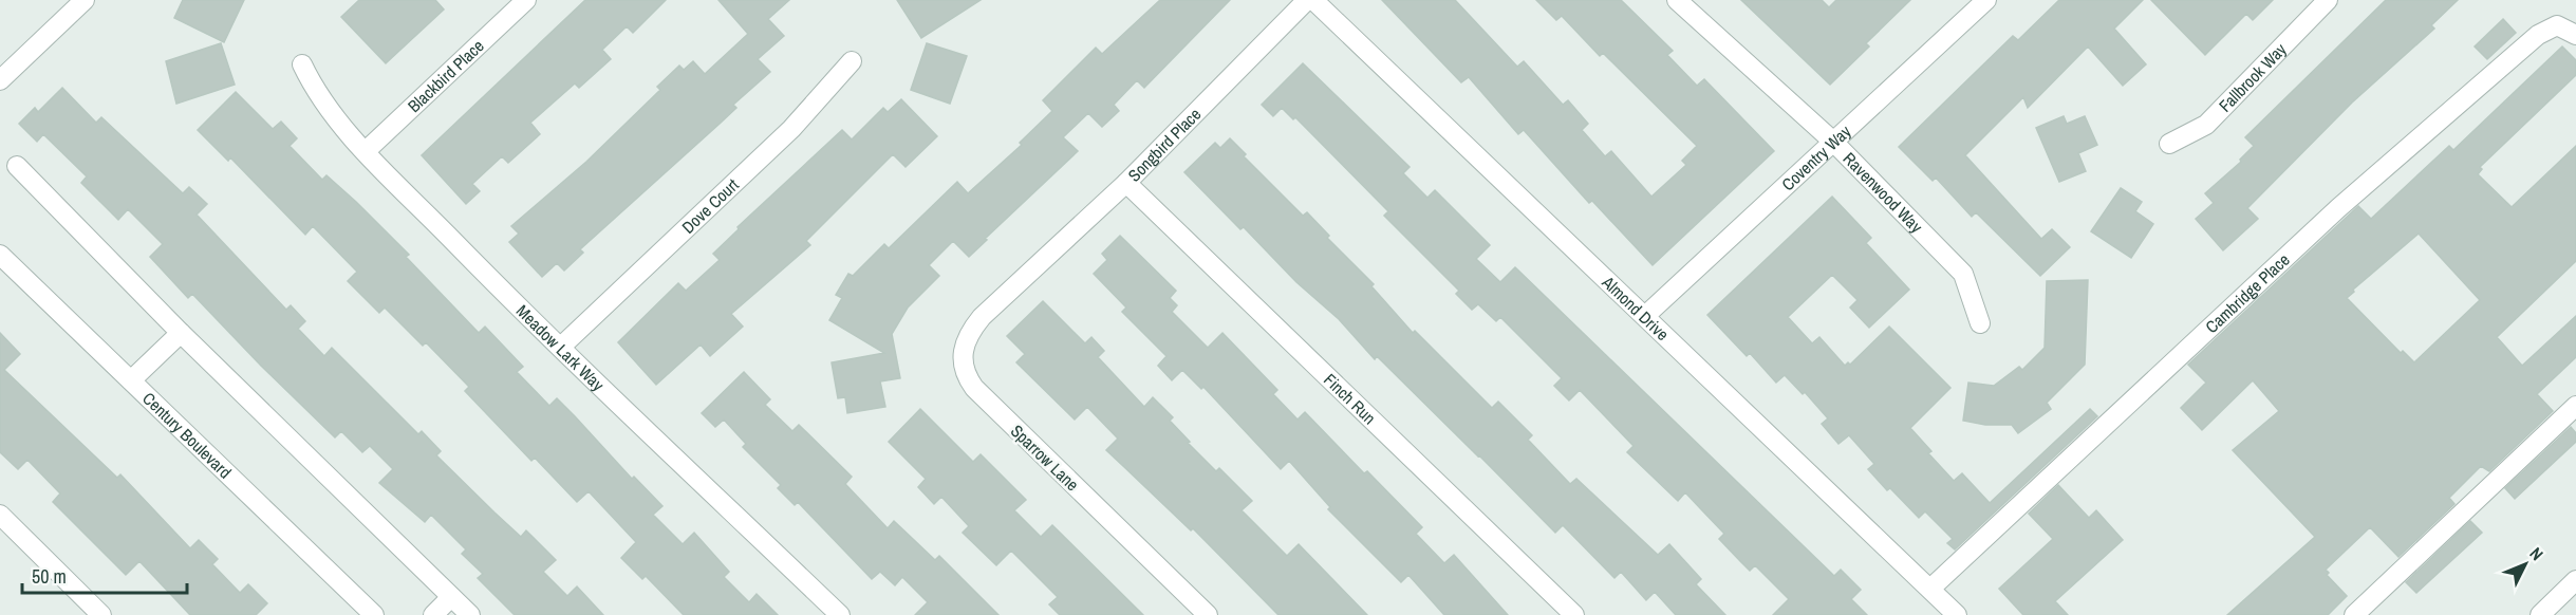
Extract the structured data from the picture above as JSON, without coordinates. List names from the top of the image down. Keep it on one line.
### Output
{"streets":{"street":["Blackbird Place","Fallbrook Way","Songbird Place","Coventry Way","Ravenwood Way","Dove Court","Cambridge Place","Almond Drive","Meadow Lark Way","Finch Run","Century Boulevard","Sparrow Lane"]},"crossings":[["Blackbird Place","Meadow Lark Way"],["Songbird Place","Finch Run"],["Songbird Place","Sparrow Lane"],["Coventry Way","Ravenwood Way"],["Coventry Way","Almond Drive"],["Dove Court","Meadow Lark Way"],["Cambridge Place","Almond Drive"]],"scale_bar":"50 m","north":"top right"}
